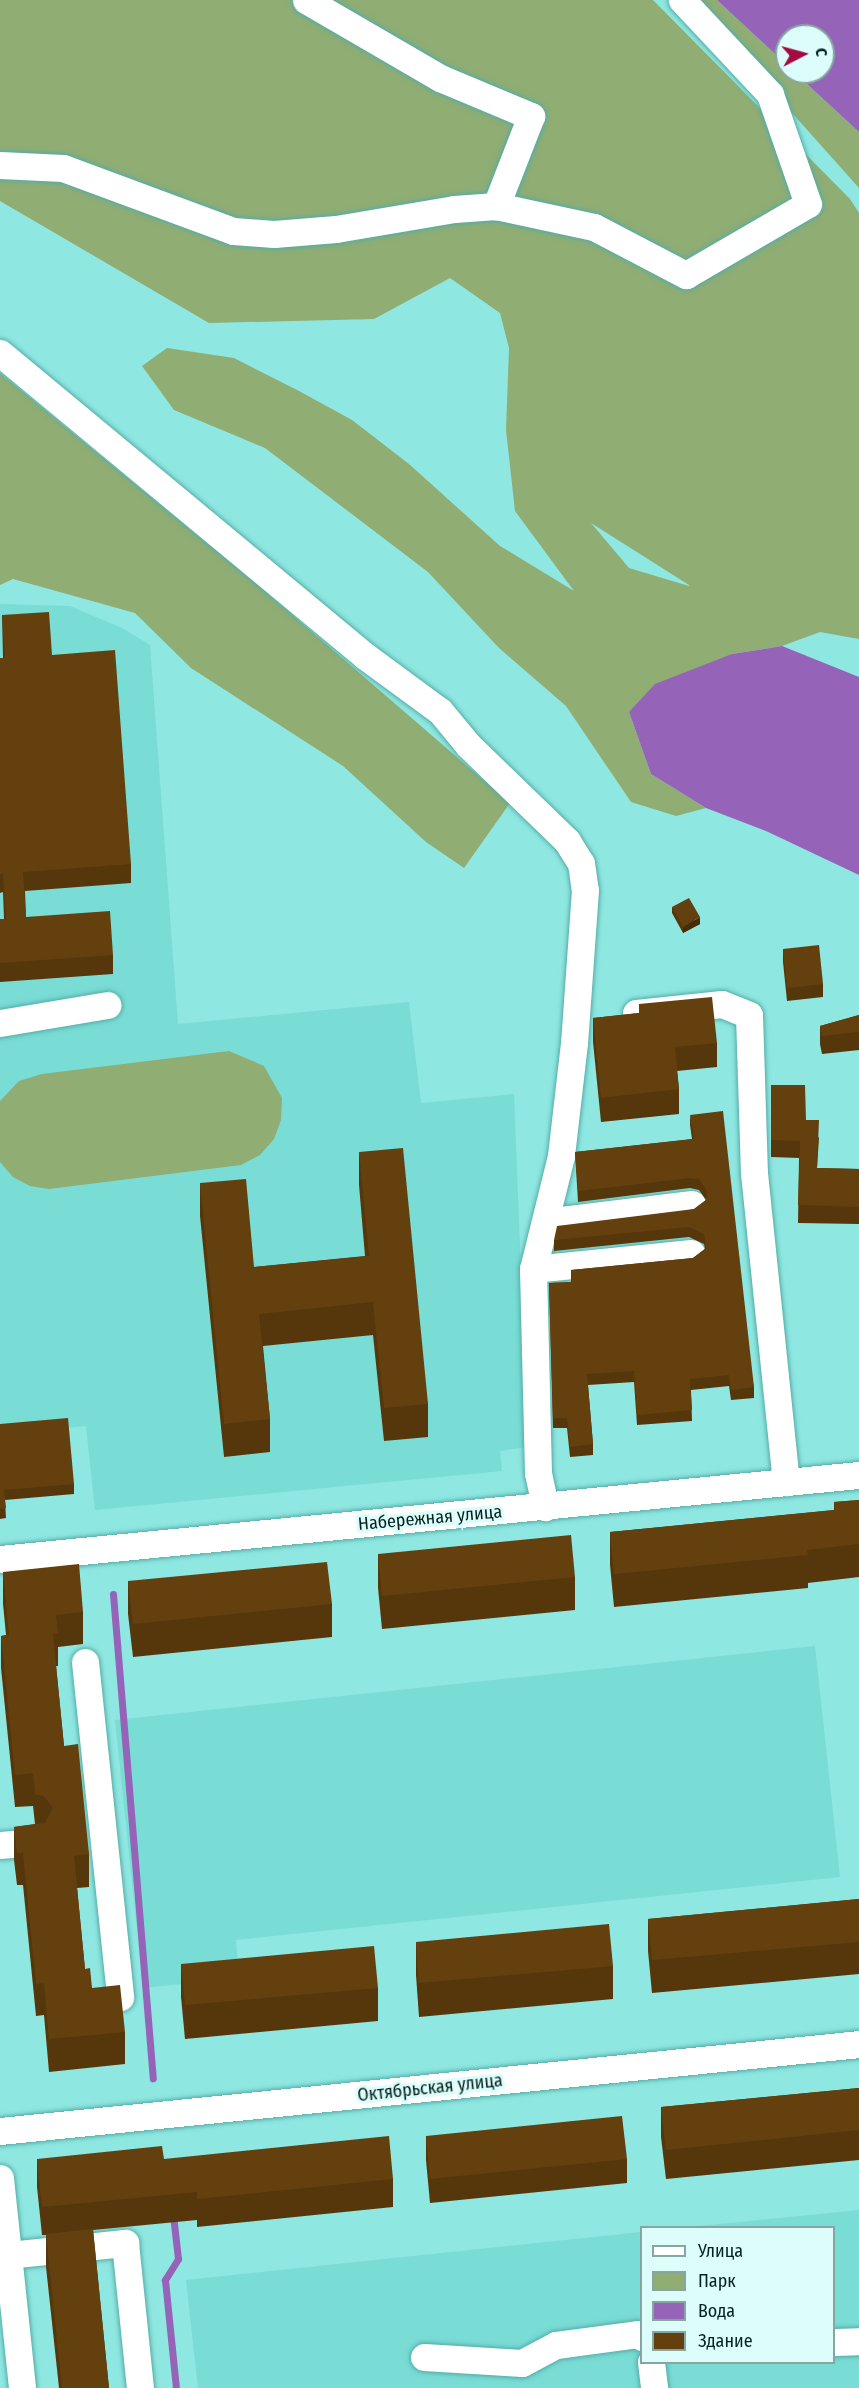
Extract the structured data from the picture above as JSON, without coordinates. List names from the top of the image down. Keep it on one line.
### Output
{"streets":{"street":["Набережная улица","Октябрьская улица"]},"legend":["Улица","Парк","Вода","Здание"],"north":"right"}
